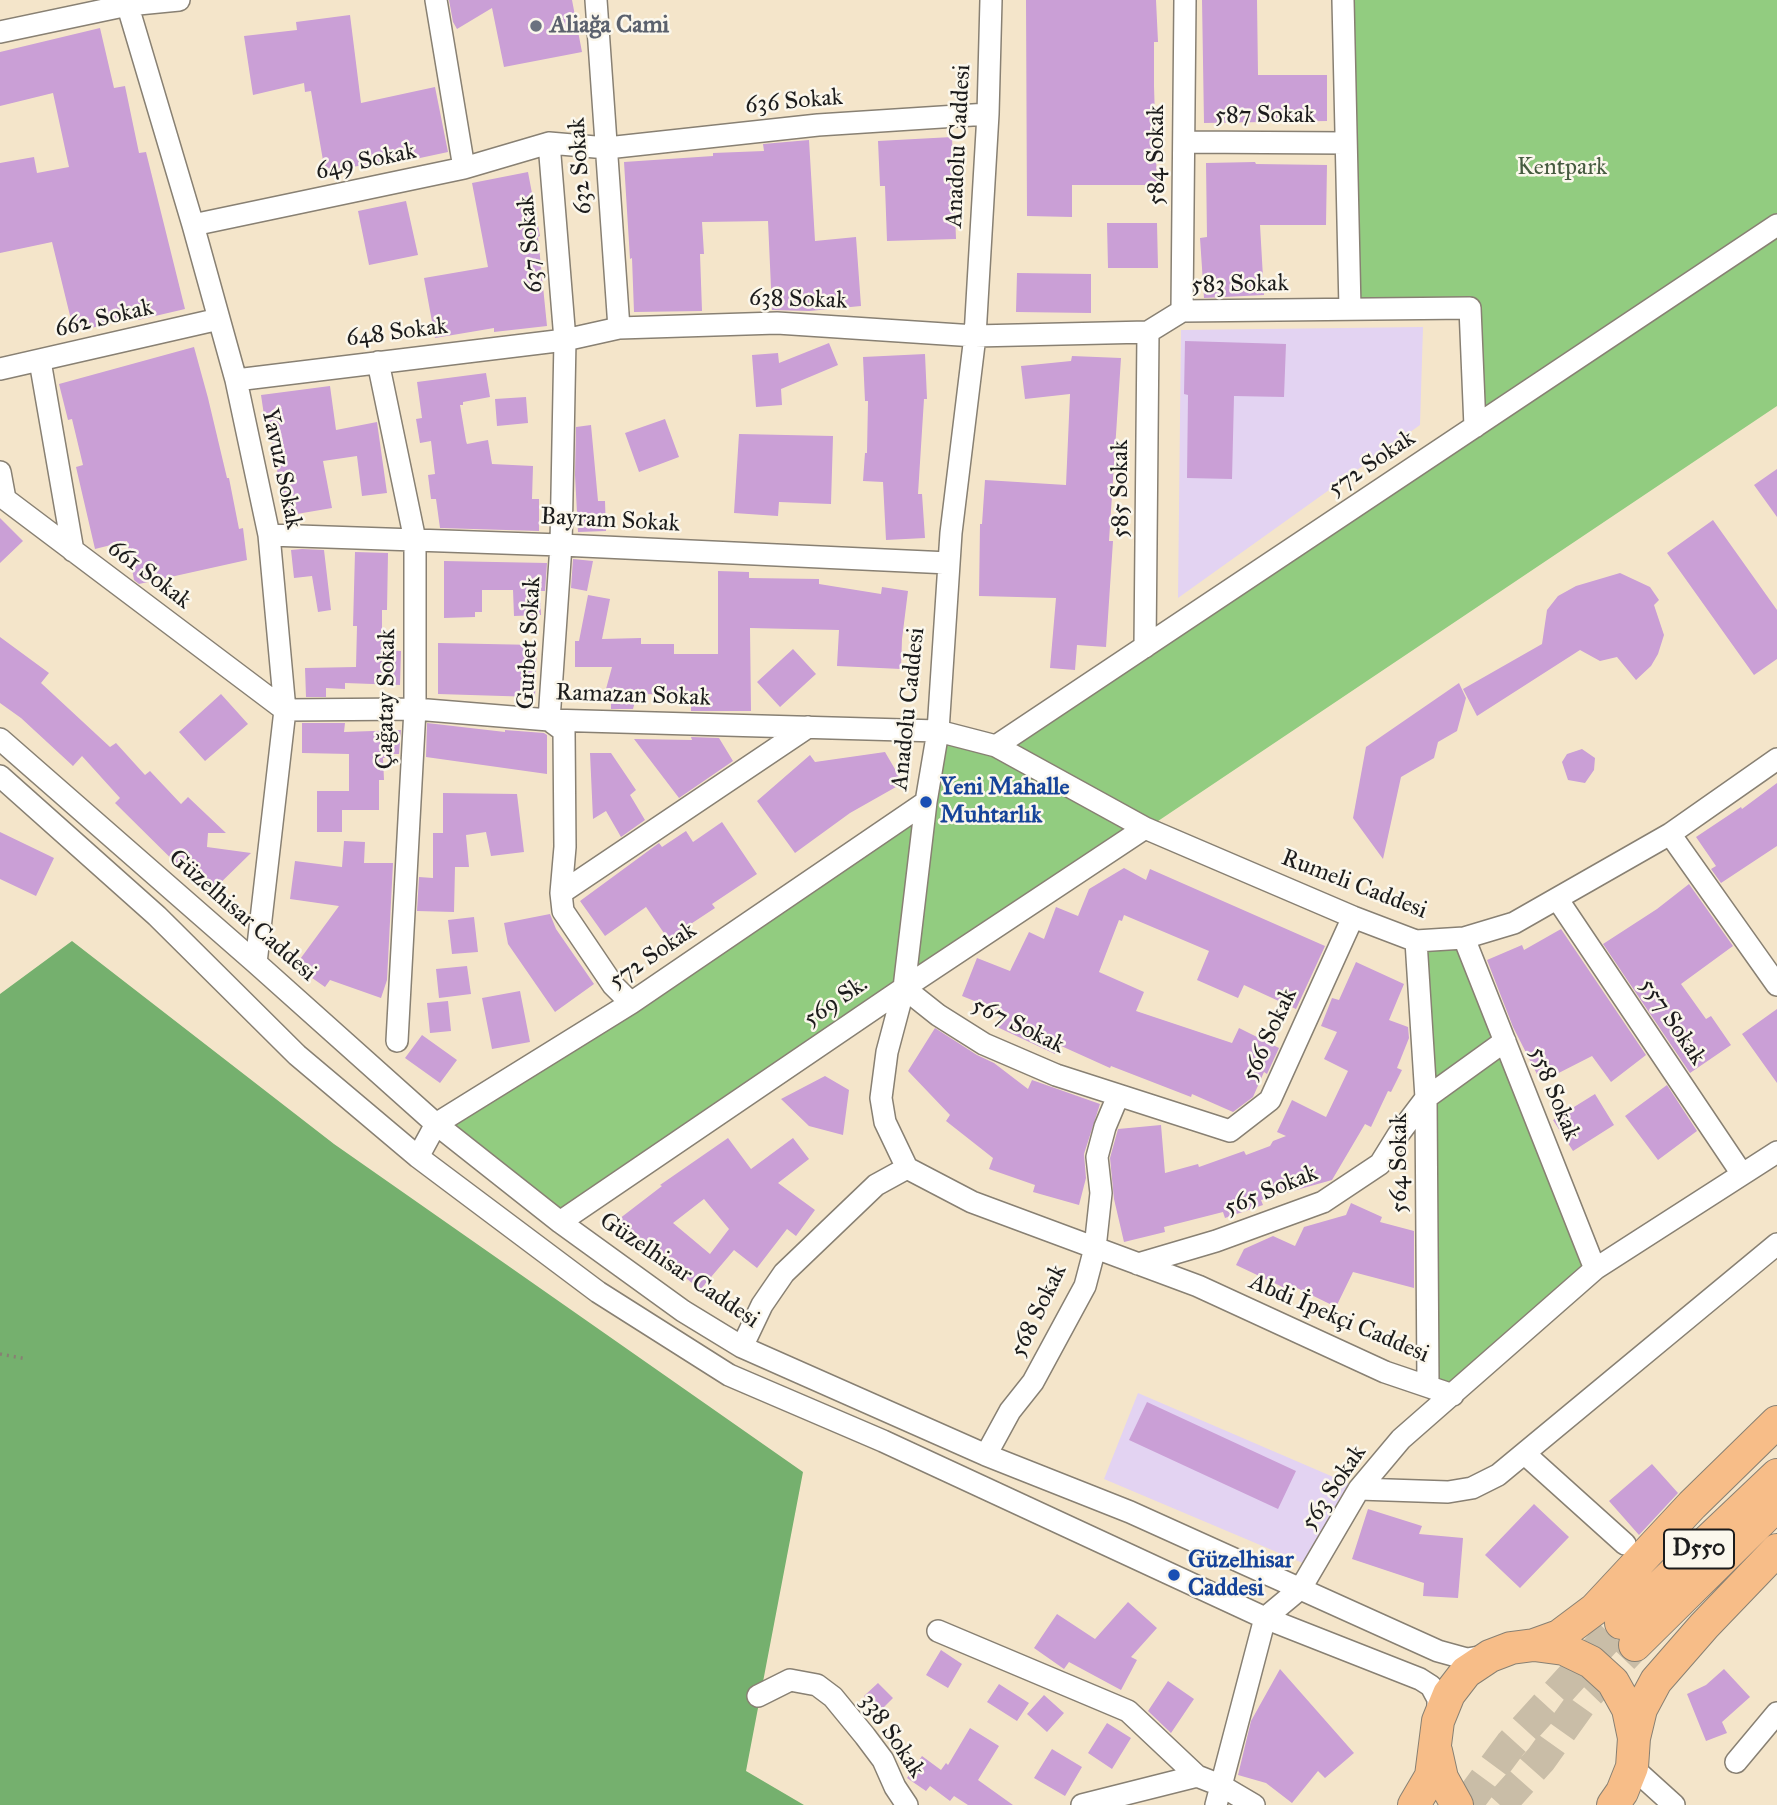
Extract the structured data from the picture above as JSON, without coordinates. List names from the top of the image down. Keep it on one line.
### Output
{"streets":{"highway":["D550"],"street":["636 Sokak","587 Sokak","Anadolu Caddesi","584 Sokak","649 Sokak","632 Sokak","637 Sokak","583 Sokak","638 Sokak","662 Sokak","648 Sokak","572 Sokak","Yavuz Sokak","585 Sokak","Bayram Sokak","661 Sokak","Gurbet Sokak","Ramazan Sokak","Çağatay Sokak","Rumeli Caddesi","Güzelhisar Caddesi","569 Sk.","557 Sokak","567 Sokak","566 Sokak","558 Sokak","564 Sokak","565 Sokak","568 Sokak","Abdi İpekçi Caddesi","563 Sokak","338 Sokak"]},"crossings":[["636 Sokak","Anadolu Caddesi"],["636 Sokak","649 Sokak"],["636 Sokak","632 Sokak"],["636 Sokak","637 Sokak"],["587 Sokak","584 Sokak"],["Anadolu Caddesi","638 Sokak"],["Anadolu Caddesi","572 Sokak"],["Anadolu Caddesi","Bayram Sokak"],["Anadolu Caddesi","Ramazan Sokak"],["Anadolu Caddesi","Rumeli Caddesi"],["Anadolu Caddesi","569 Sk."],["Anadolu Caddesi","567 Sokak"],["Anadolu Caddesi","Abdi İpekçi Caddesi"],["584 Sokak","583 Sokak"],["649 Sokak","637 Sokak"],["649 Sokak","Yavuz Sokak"],["632 Sokak","638 Sokak"],["637 Sokak","638 Sokak"],["637 Sokak","648 Sokak"],["637 Sokak","Gurbet Sokak"],["583 Sokak","572 Sokak"],["583 Sokak","585 Sokak"],["638 Sokak","648 Sokak"],["638 Sokak","Gurbet Sokak"],["662 Sokak","Yavuz Sokak"],["648 Sokak","Yavuz Sokak"],["648 Sokak","Gurbet Sokak"],["648 Sokak","Çağatay Sokak"],["572 Sokak","585 Sokak"],["572 Sokak","Gurbet Sokak"],["572 Sokak","Rumeli Caddesi"],["572 Sokak","Güzelhisar Caddesi"],["Yavuz Sokak","Bayram Sokak"],["Yavuz Sokak","661 Sokak"],["Yavuz Sokak","Ramazan Sokak"],["Yavuz Sokak","Güzelhisar Caddesi"],["Bayram Sokak","Gurbet Sokak"],["Bayram Sokak","Çağatay Sokak"],["661 Sokak","Ramazan Sokak"],["Gurbet Sokak","Ramazan Sokak"],["Ramazan Sokak","Çağatay Sokak"],["Ramazan Sokak","Rumeli Caddesi"],["Rumeli Caddesi","569 Sk."],["Rumeli Caddesi","557 Sokak"],["Rumeli Caddesi","566 Sokak"],["Rumeli Caddesi","558 Sokak"],["Rumeli Caddesi","564 Sokak"],["Güzelhisar Caddesi","569 Sk."],["Güzelhisar Caddesi","568 Sokak"],["Güzelhisar Caddesi","563 Sokak"],["569 Sk.","567 Sokak"],["567 Sokak","566 Sokak"],["567 Sokak","568 Sokak"],["566 Sokak","568 Sokak"],["558 Sokak","565 Sokak"],["564 Sokak","565 Sokak"],["564 Sokak","Abdi İpekçi Caddesi"],["565 Sokak","Abdi İpekçi Caddesi"],["568 Sokak","Abdi İpekçi Caddesi"],["Abdi İpekçi Caddesi","563 Sokak"]],"parks":["Kentpark"],"places":["Aliağa Cami","Yeni Mahalle Muhtarlık","Güzelhisar Caddesi"]}
